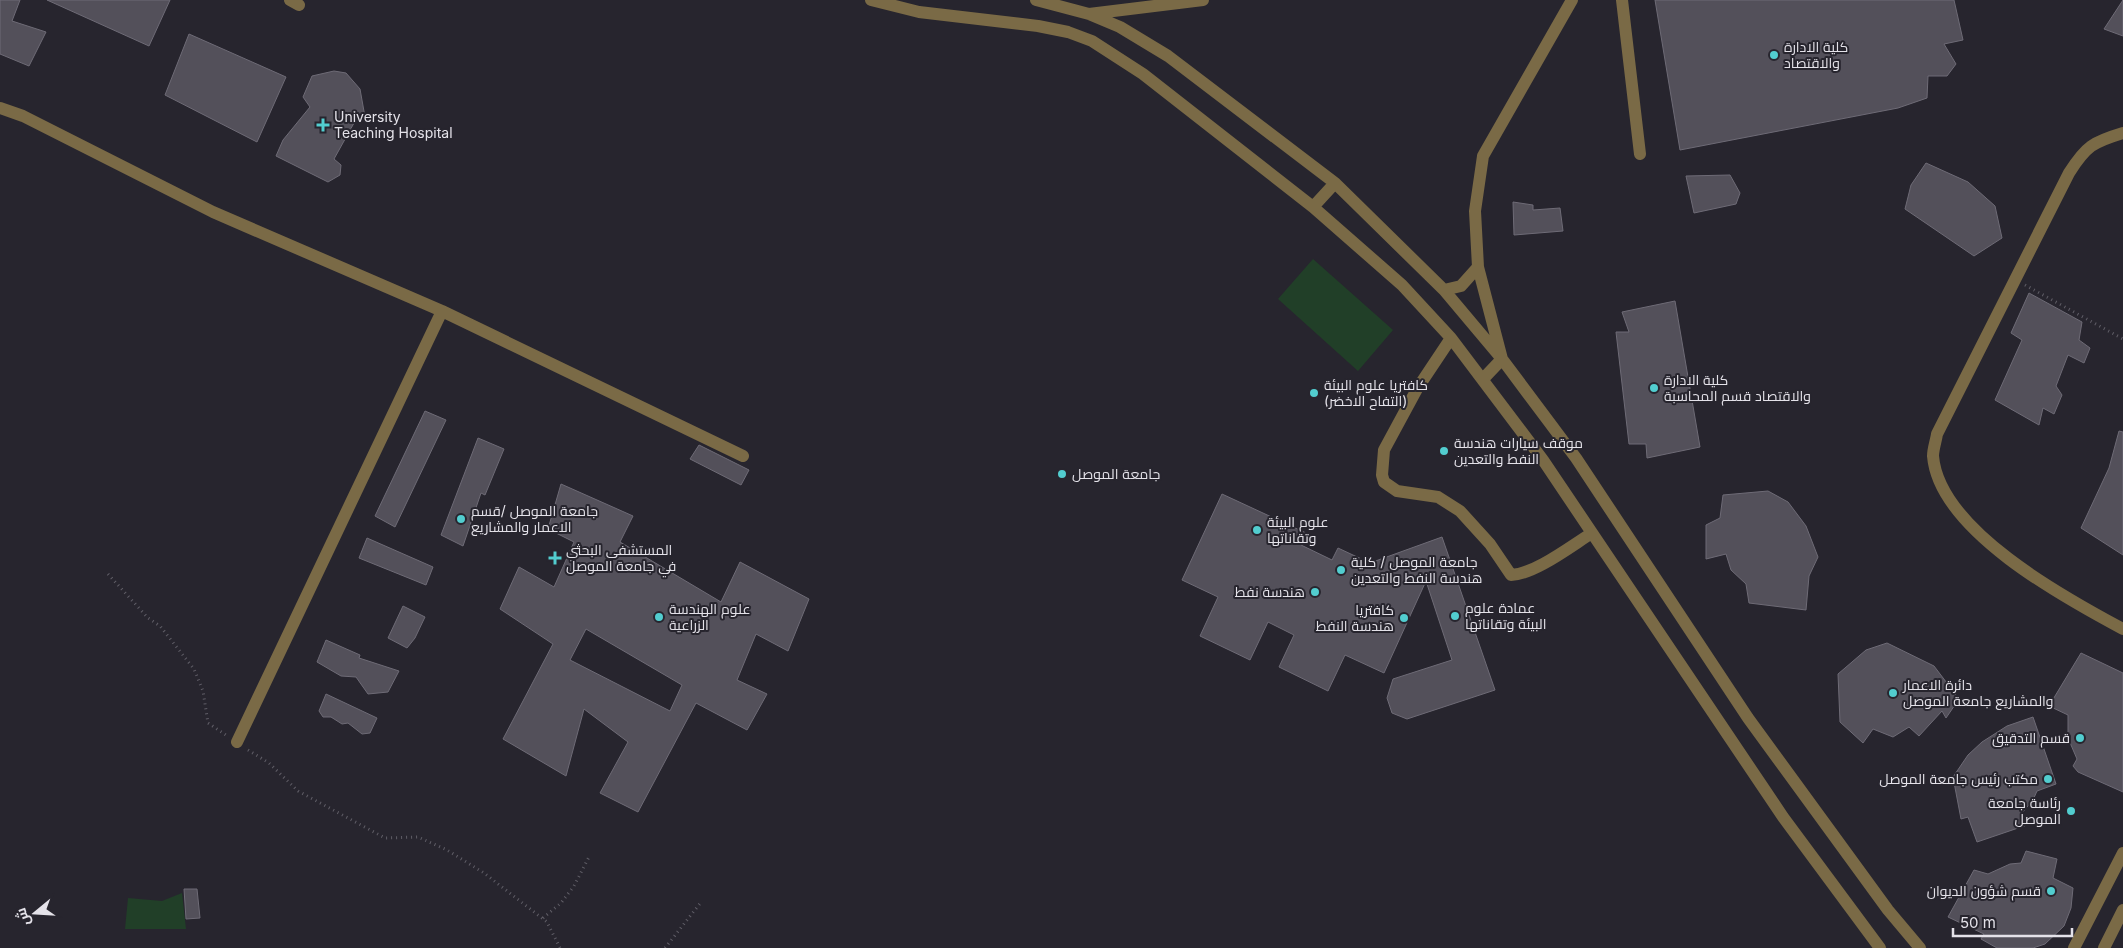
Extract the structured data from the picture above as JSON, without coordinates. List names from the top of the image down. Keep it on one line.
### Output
{"places":{"other":["كلية الادارة والاقتصاد","كلية الادارة والاقتصاد قسم المحاسبة","كافتريا علوم البيئة (التفاح الاخضر)","موقف سيارات هندسة النفط والتعدين","جامعة الموصل","جامعة الموصل /قسم الاعمار والمشاريع","علوم البيئة وتقاناتها","جامعة الموصل / كلية هندسة النفط والتعدين","هندسة نفط","عمادة علوم البيئة وتقاناتها","علوم الهندسة الزراعية","كافتريا هندسة النفط","دائرة الاعمار والمشاريع جامعة الموصل","قسم التدقيق","مكتب رئيس جامعة الموصل","رئاسة جامعة الموصل","قسم شؤون الديوان"],"health":["University Teaching Hospital","المستشفى البحثي في جامعة الموصل"]},"scale_bar":"50 m","north":"left"}
